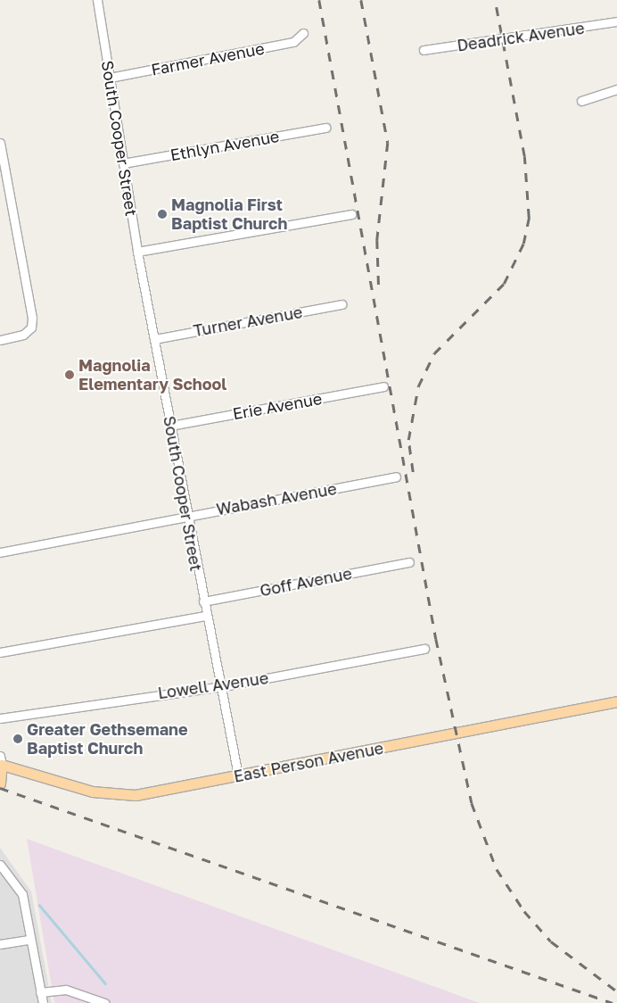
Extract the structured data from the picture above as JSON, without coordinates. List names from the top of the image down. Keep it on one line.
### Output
{"streets":{"main road":["East Person Avenue"],"street":["Deadrick Avenue","Farmer Avenue","South Cooper Street","Ethlyn Avenue","Turner Avenue","Erie Avenue","Wabash Avenue","Goff Avenue","Lowell Avenue"]},"crossings":[["Farmer Avenue","South Cooper Street"],["South Cooper Street","Ethlyn Avenue"],["South Cooper Street","Turner Avenue"],["South Cooper Street","Erie Avenue"],["South Cooper Street","Wabash Avenue"],["South Cooper Street","Goff Avenue"],["South Cooper Street","Lowell Avenue"],["South Cooper Street","East Person Avenue"]],"places":["Magnolia First Baptist Church","Magnolia Elementary School","Greater Gethsemane Baptist Church"]}
